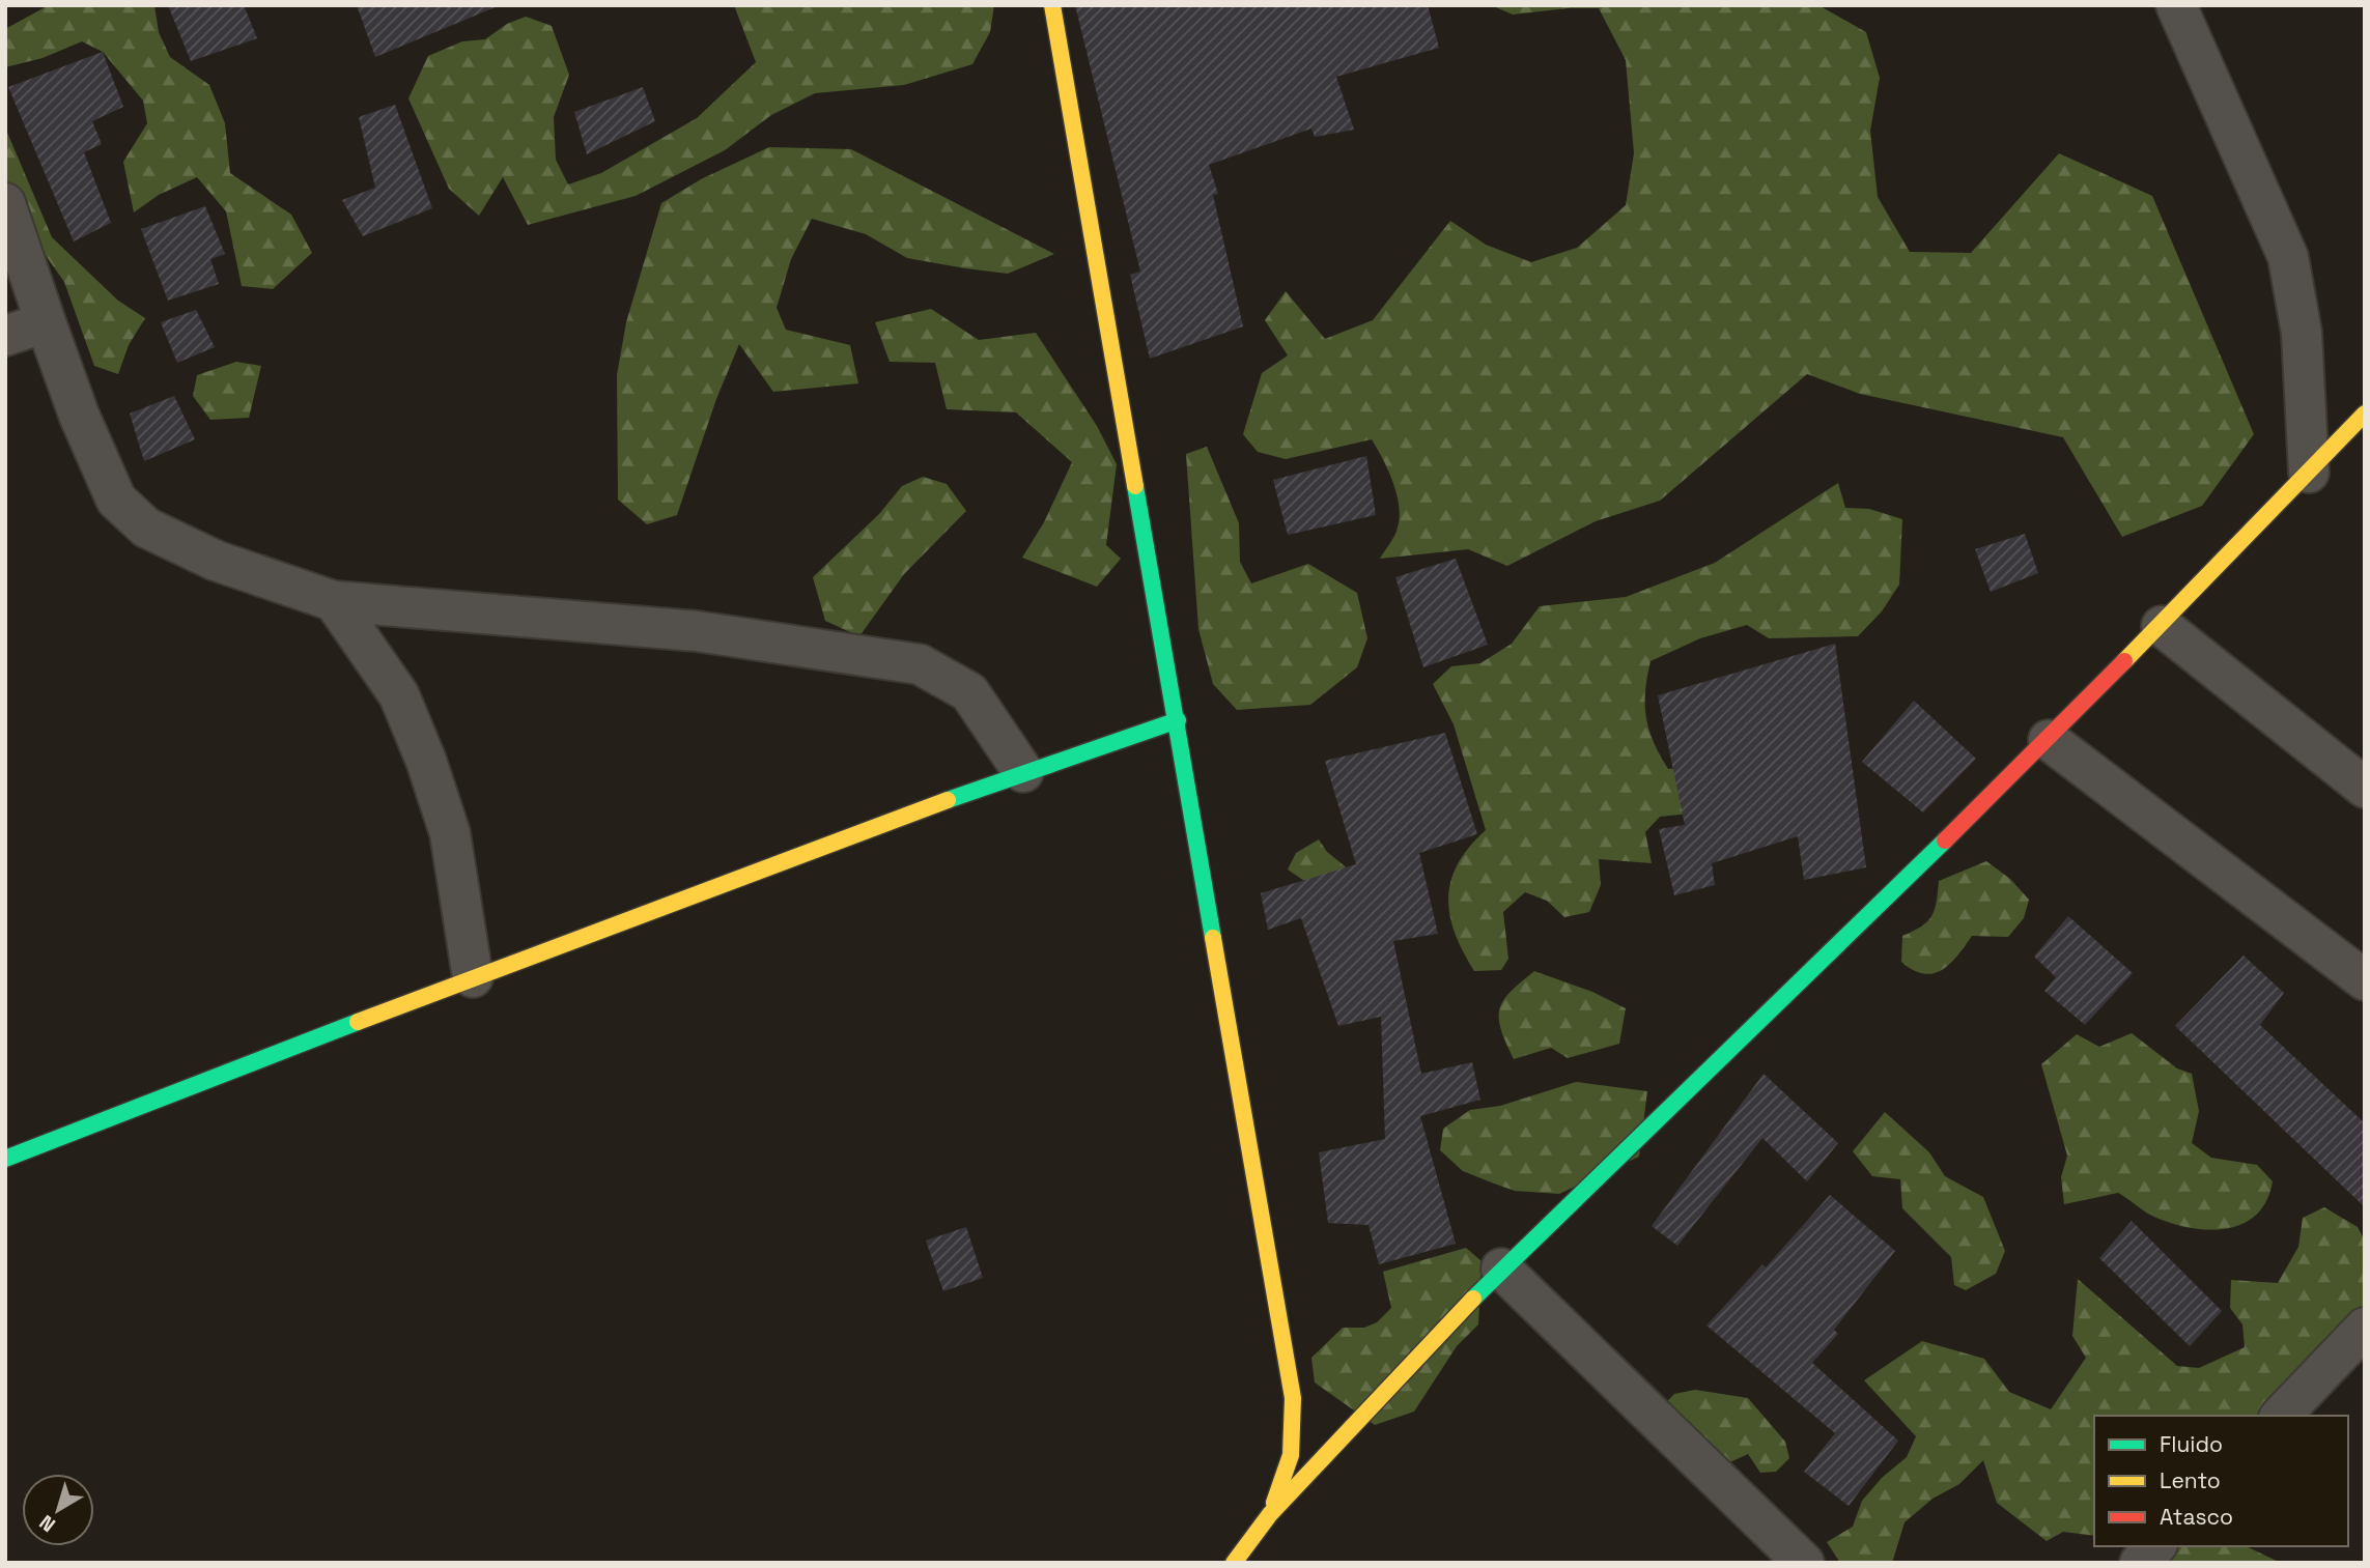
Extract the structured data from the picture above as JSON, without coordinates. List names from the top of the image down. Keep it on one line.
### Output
{"legend":["Fluido","Lento","Atasco"],"north":"bottom left"}
